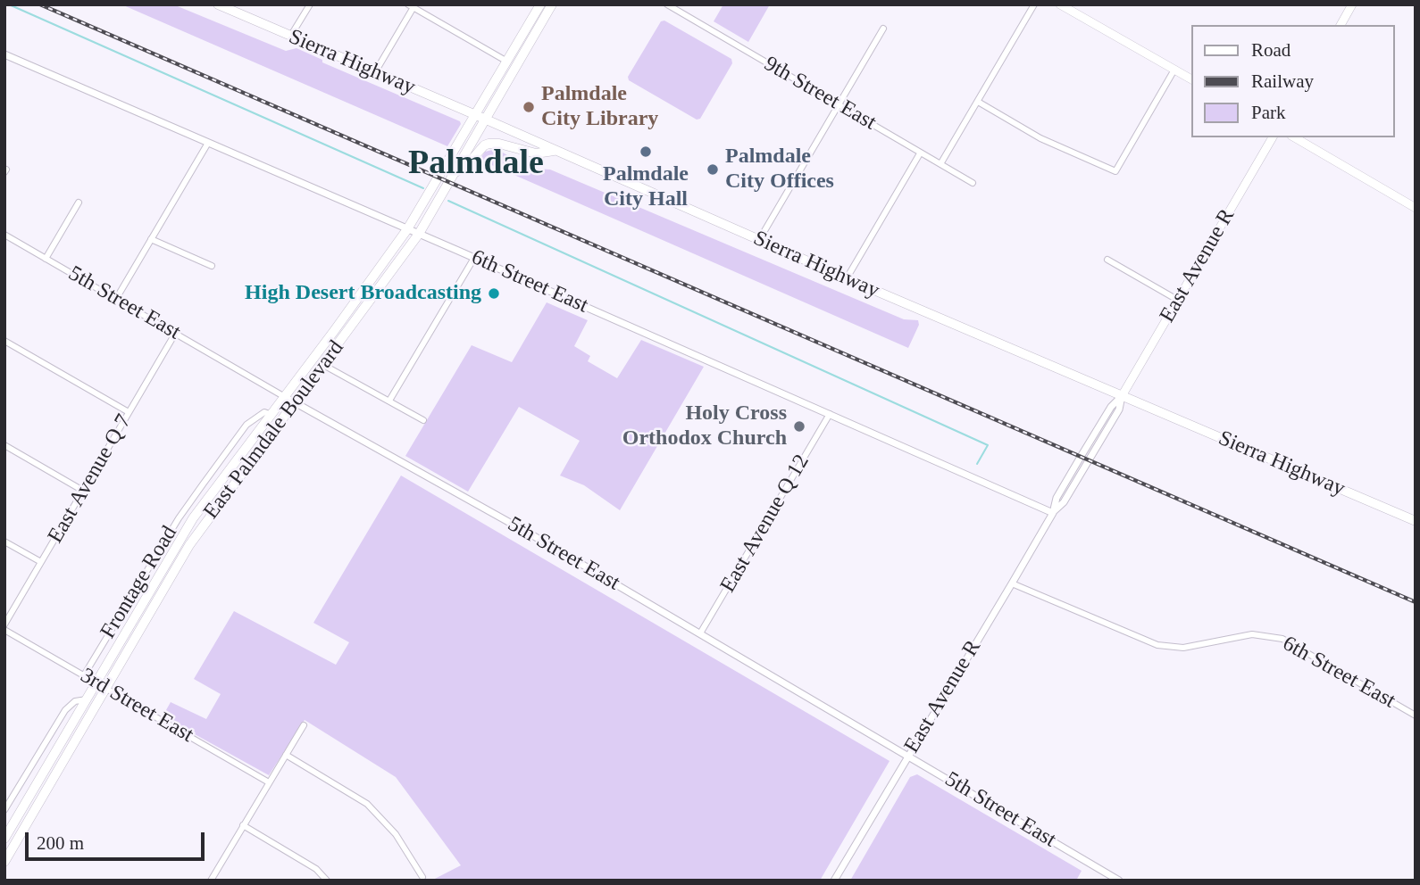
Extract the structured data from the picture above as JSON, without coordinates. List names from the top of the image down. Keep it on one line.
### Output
{"streets":{"main road":["Sierra Highway","East Avenue R","East Palmdale Boulevard"],"street":["9th Street East","6th Street East","5th Street East","East Avenue Q 7","East Avenue Q 12","Frontage Road","3rd Street East"]},"crossings":[["Sierra Highway","East Avenue R"],["Sierra Highway","East Palmdale Boulevard"],["East Avenue R","6th Street East"],["East Avenue R","5th Street East"],["6th Street East","East Palmdale Boulevard"],["6th Street East","East Avenue Q 12"],["5th Street East","East Palmdale Boulevard"],["5th Street East","East Avenue Q 7"],["5th Street East","East Avenue Q 12"],["East Palmdale Boulevard","Frontage Road"],["East Palmdale Boulevard","3rd Street East"],["Frontage Road","3rd Street East"]],"districts":["Palmdale"],"places":["Palmdale City Library","Palmdale City Hall","Palmdale City Offices","High Desert Broadcasting","Holy Cross Orthodox Church"],"legend":["Road","Railway","Park"],"scale_bar":"200 m"}
